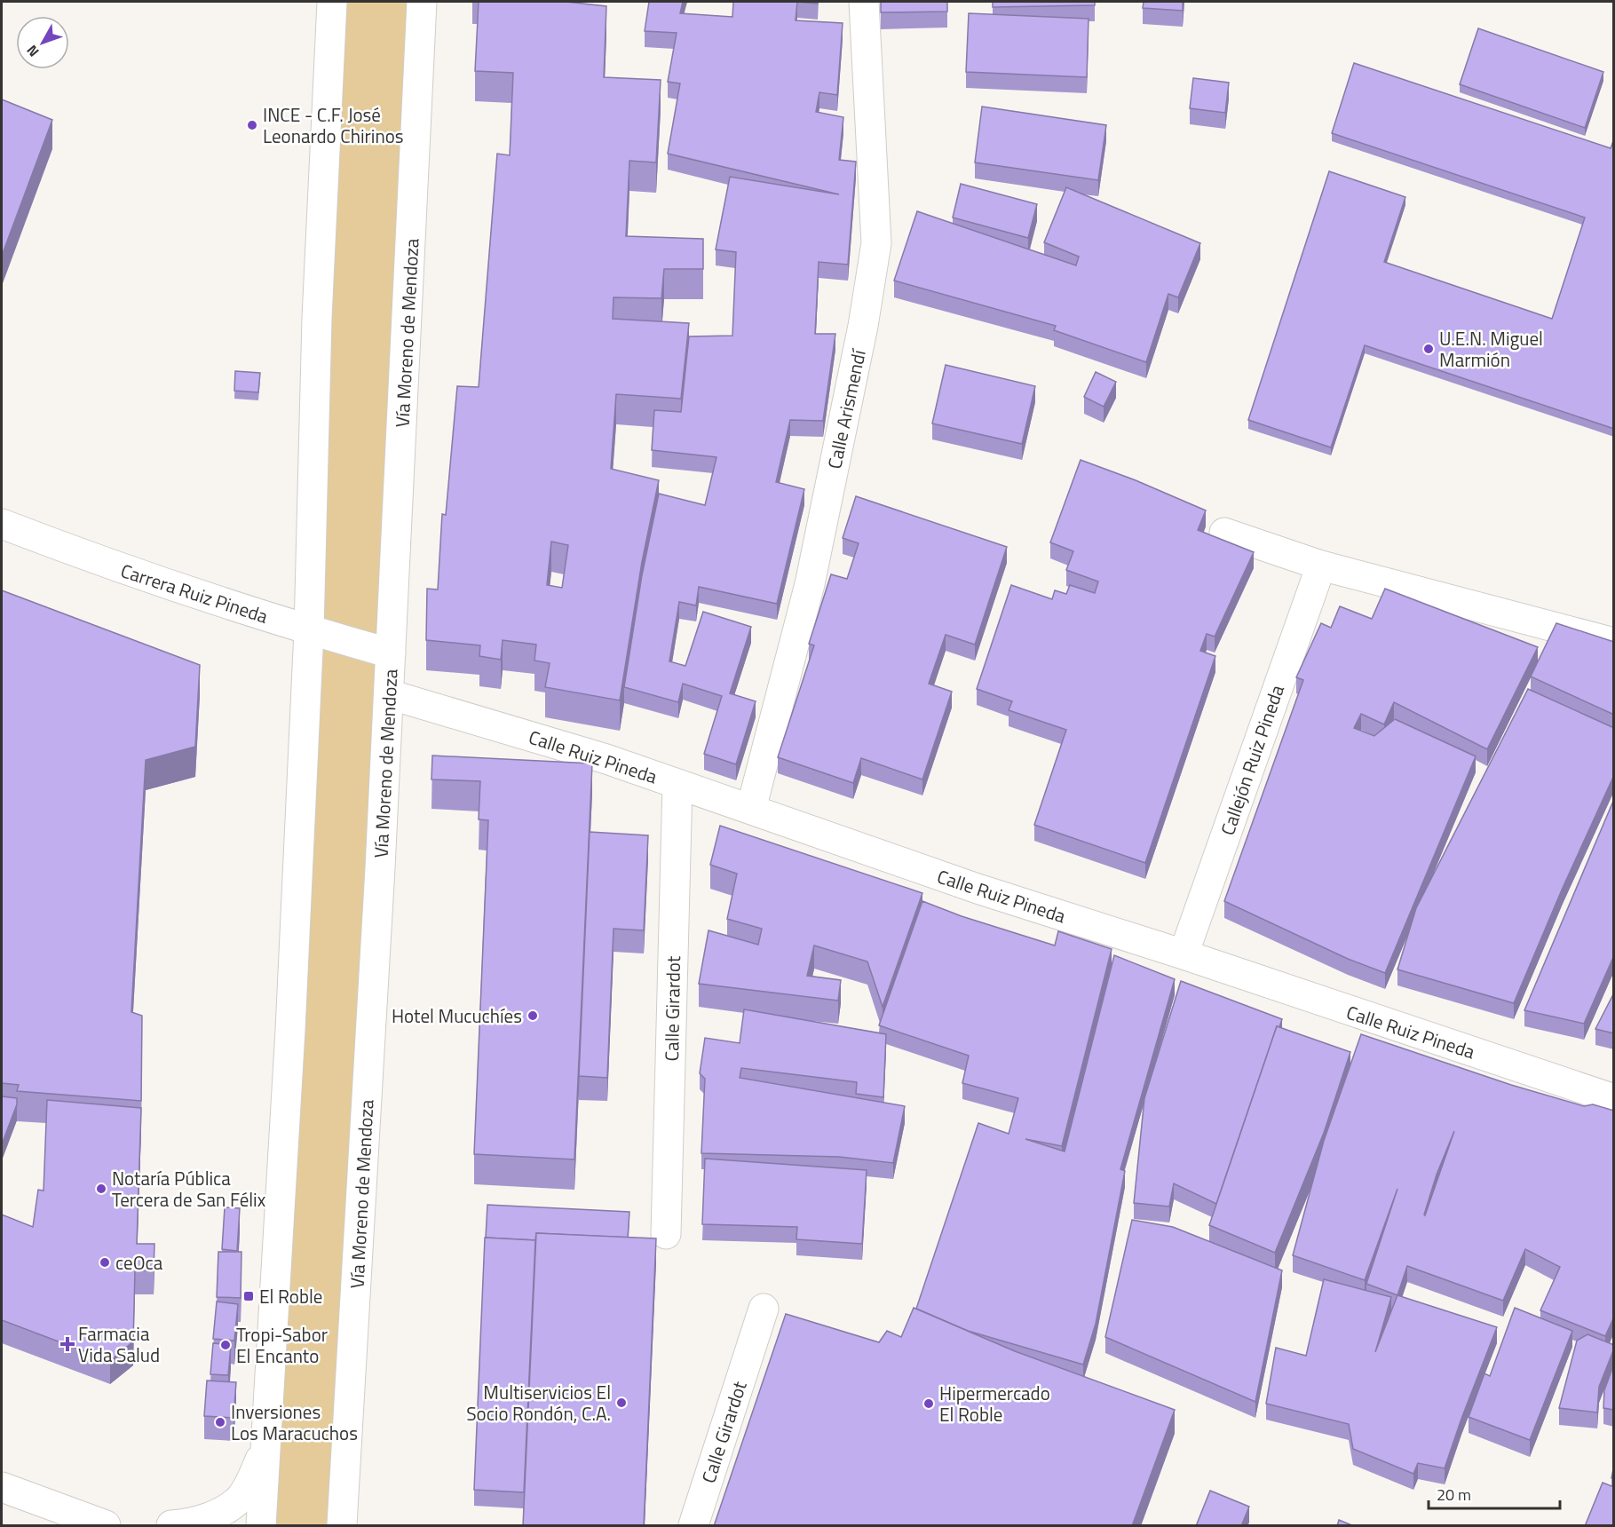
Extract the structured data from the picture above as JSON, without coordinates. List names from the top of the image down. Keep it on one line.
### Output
{"streets":{"street":["Vía Moreno de Mendoza","Calle Arismendí","Carrera Ruiz Pineda","Calle Ruiz Pineda","Callejón Ruiz Pineda","Calle Girardot"]},"crossings":[["Vía Moreno de Mendoza","Carrera Ruiz Pineda"],["Vía Moreno de Mendoza","Calle Ruiz Pineda"],["Calle Arismendí","Calle Ruiz Pineda"],["Calle Ruiz Pineda","Callejón Ruiz Pineda"],["Calle Ruiz Pineda","Calle Girardot"]],"places":{"other":["INCE - C.F. José Leonardo Chirinos","U.E.N. Miguel Marmión","Hotel Mucuchíes","Notaría Pública Tercera de San Félix","ceOca","Tropi-Sabor El Encanto","Multiservicios El Socio Rondón, C.A.","Hipermercado El Roble","Inversiones Los Maracuchos"],"transit":["El Roble"],"health":["Farmacia Vida Salud"]},"scale_bar":"20 m","north":"bottom left"}
